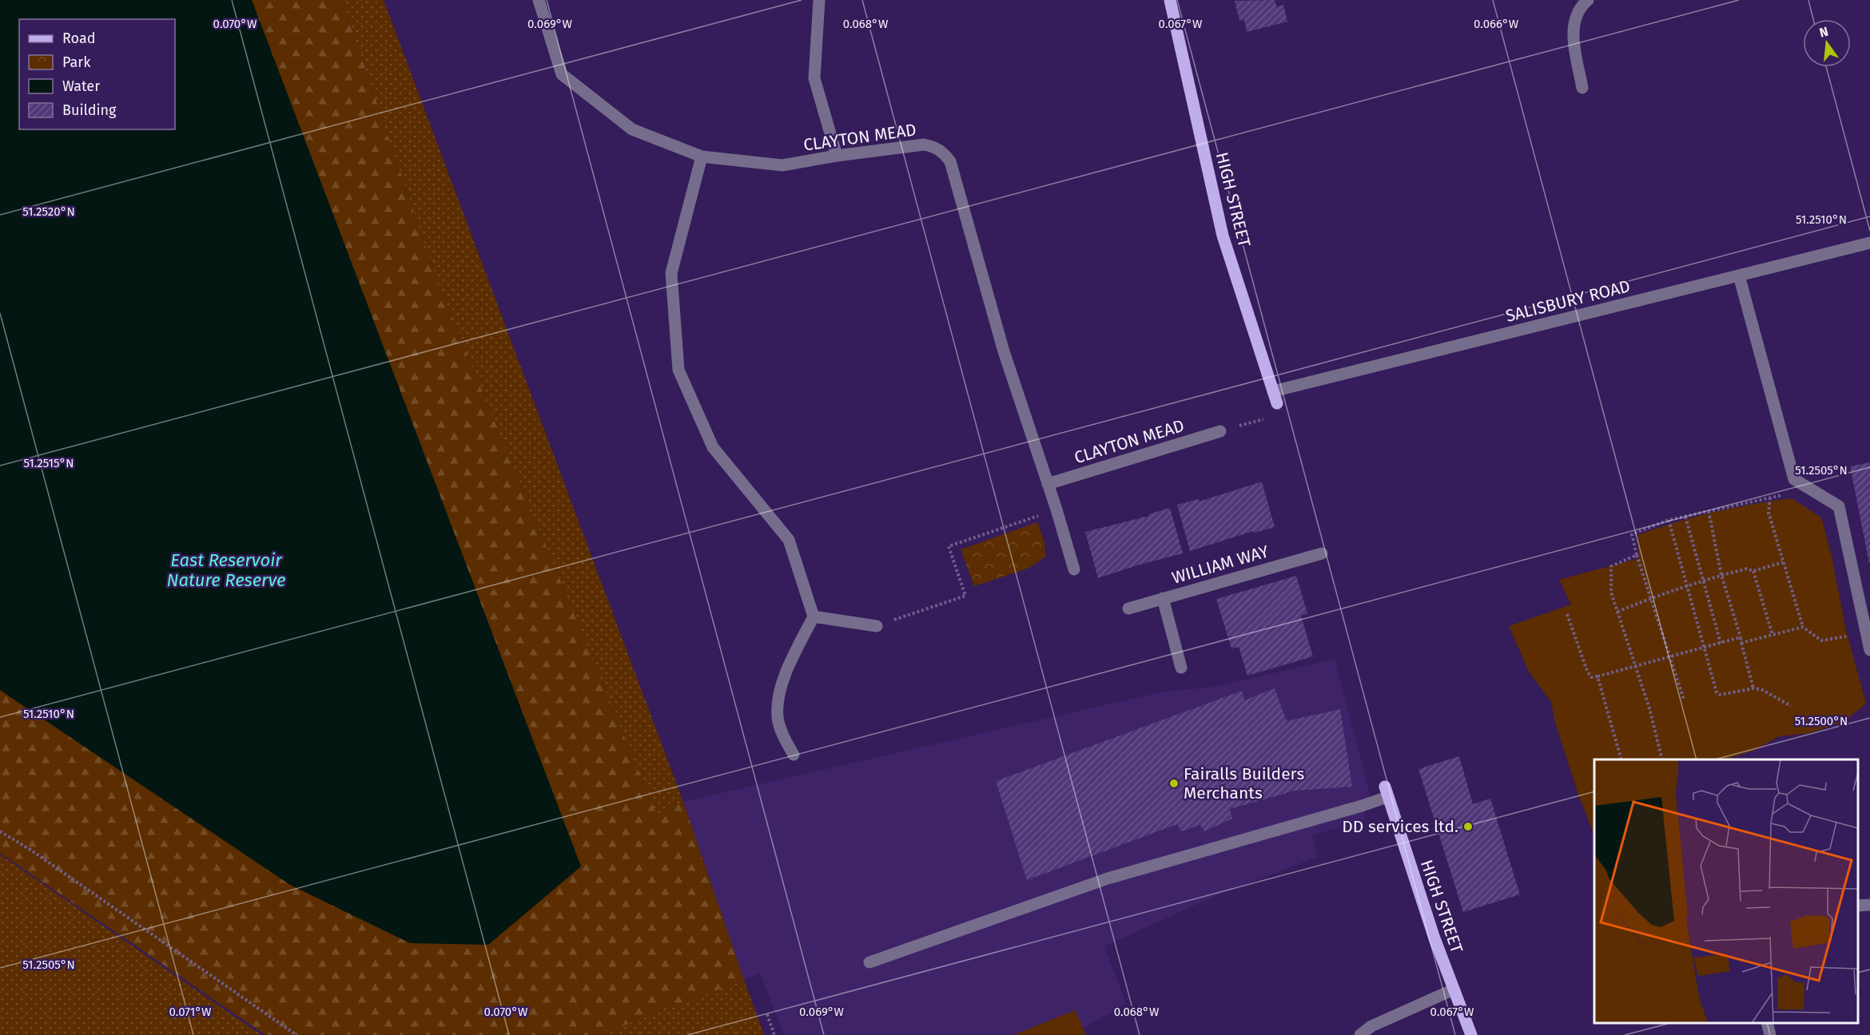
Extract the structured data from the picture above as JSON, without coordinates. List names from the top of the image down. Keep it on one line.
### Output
{"streets":{"main road":["HIGH STREET"],"street":["CLAYTON MEAD","SALISBURY ROAD","WILLIAM WAY"]},"crossings":[["HIGH STREET","SALISBURY ROAD"]],"water":["East Reservoir Nature Reserve"],"places":["Fairalls Builders Merchants","DD services ltd."],"legend":["Road","Park","Water","Building"],"north":"top","coordinates":["0.070°W","0.069°W","0.068°W","0.067°W","0.066°W","51.2520°N","51.2510°N","51.2515°N","51.2505°N","51.2500°N","0.071°W"]}
